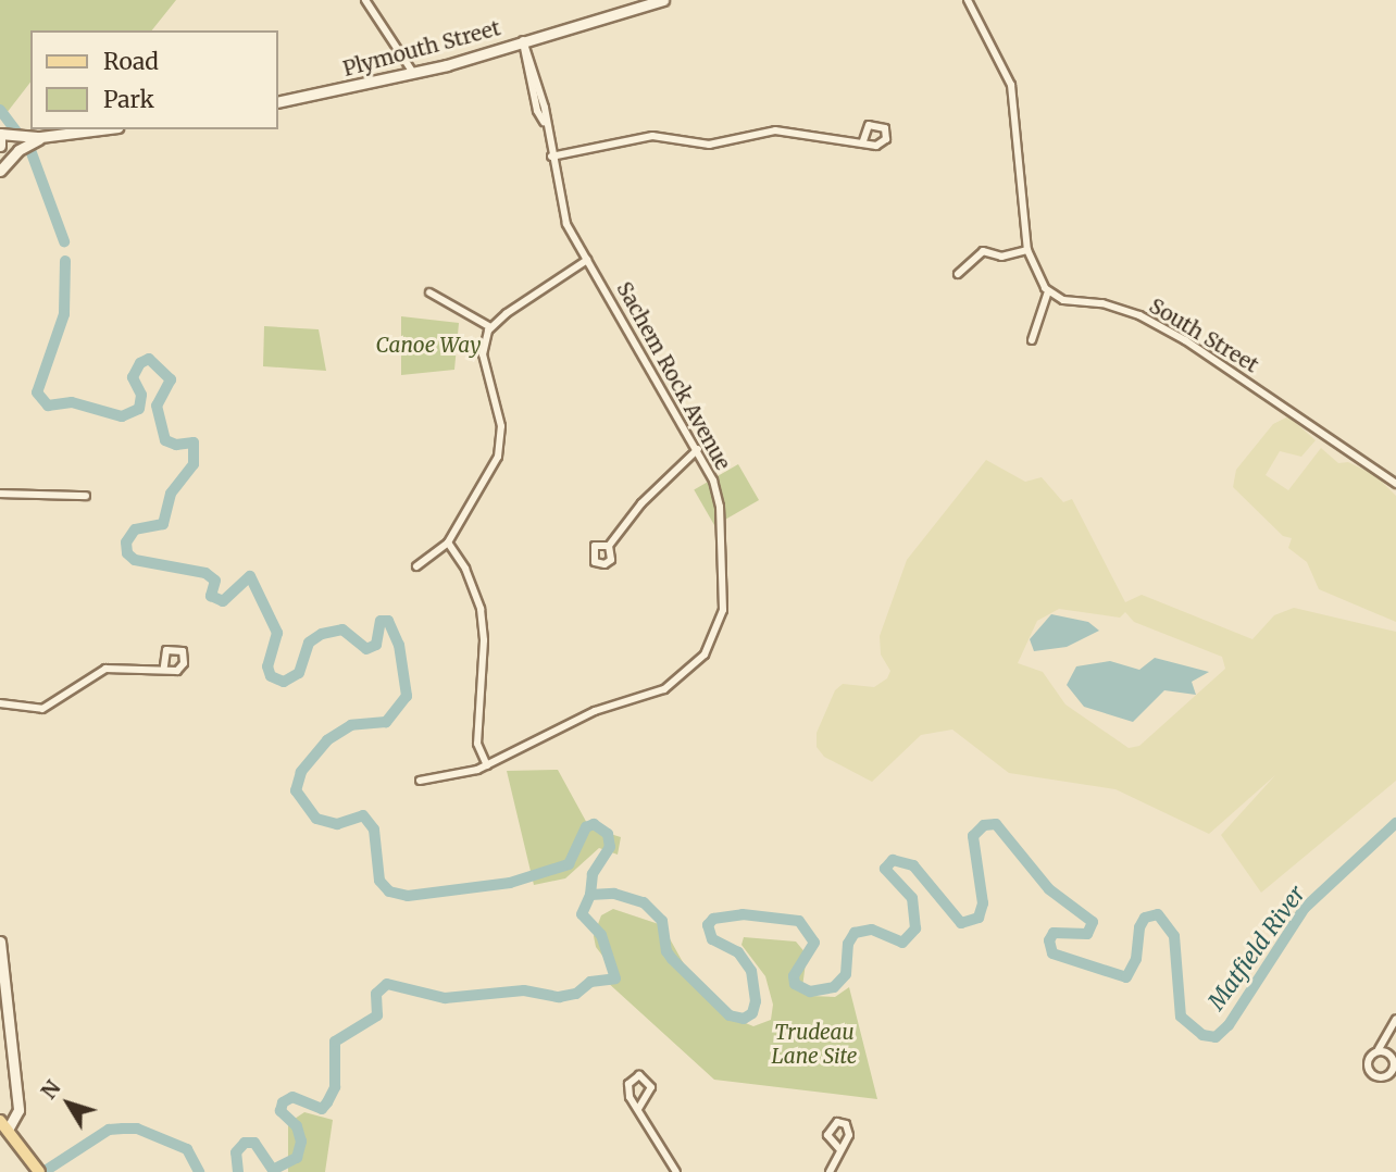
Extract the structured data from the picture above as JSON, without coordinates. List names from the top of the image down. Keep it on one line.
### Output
{"streets":{"main road":["Plymouth Street"],"street":["South Street","Sachem Rock Avenue"]},"crossings":[["Plymouth Street","Sachem Rock Avenue"]],"water":["Matfield River"],"parks":["Canoe Way","Trudeau Lane Site"],"legend":["Road","Park"],"north":"top left"}
